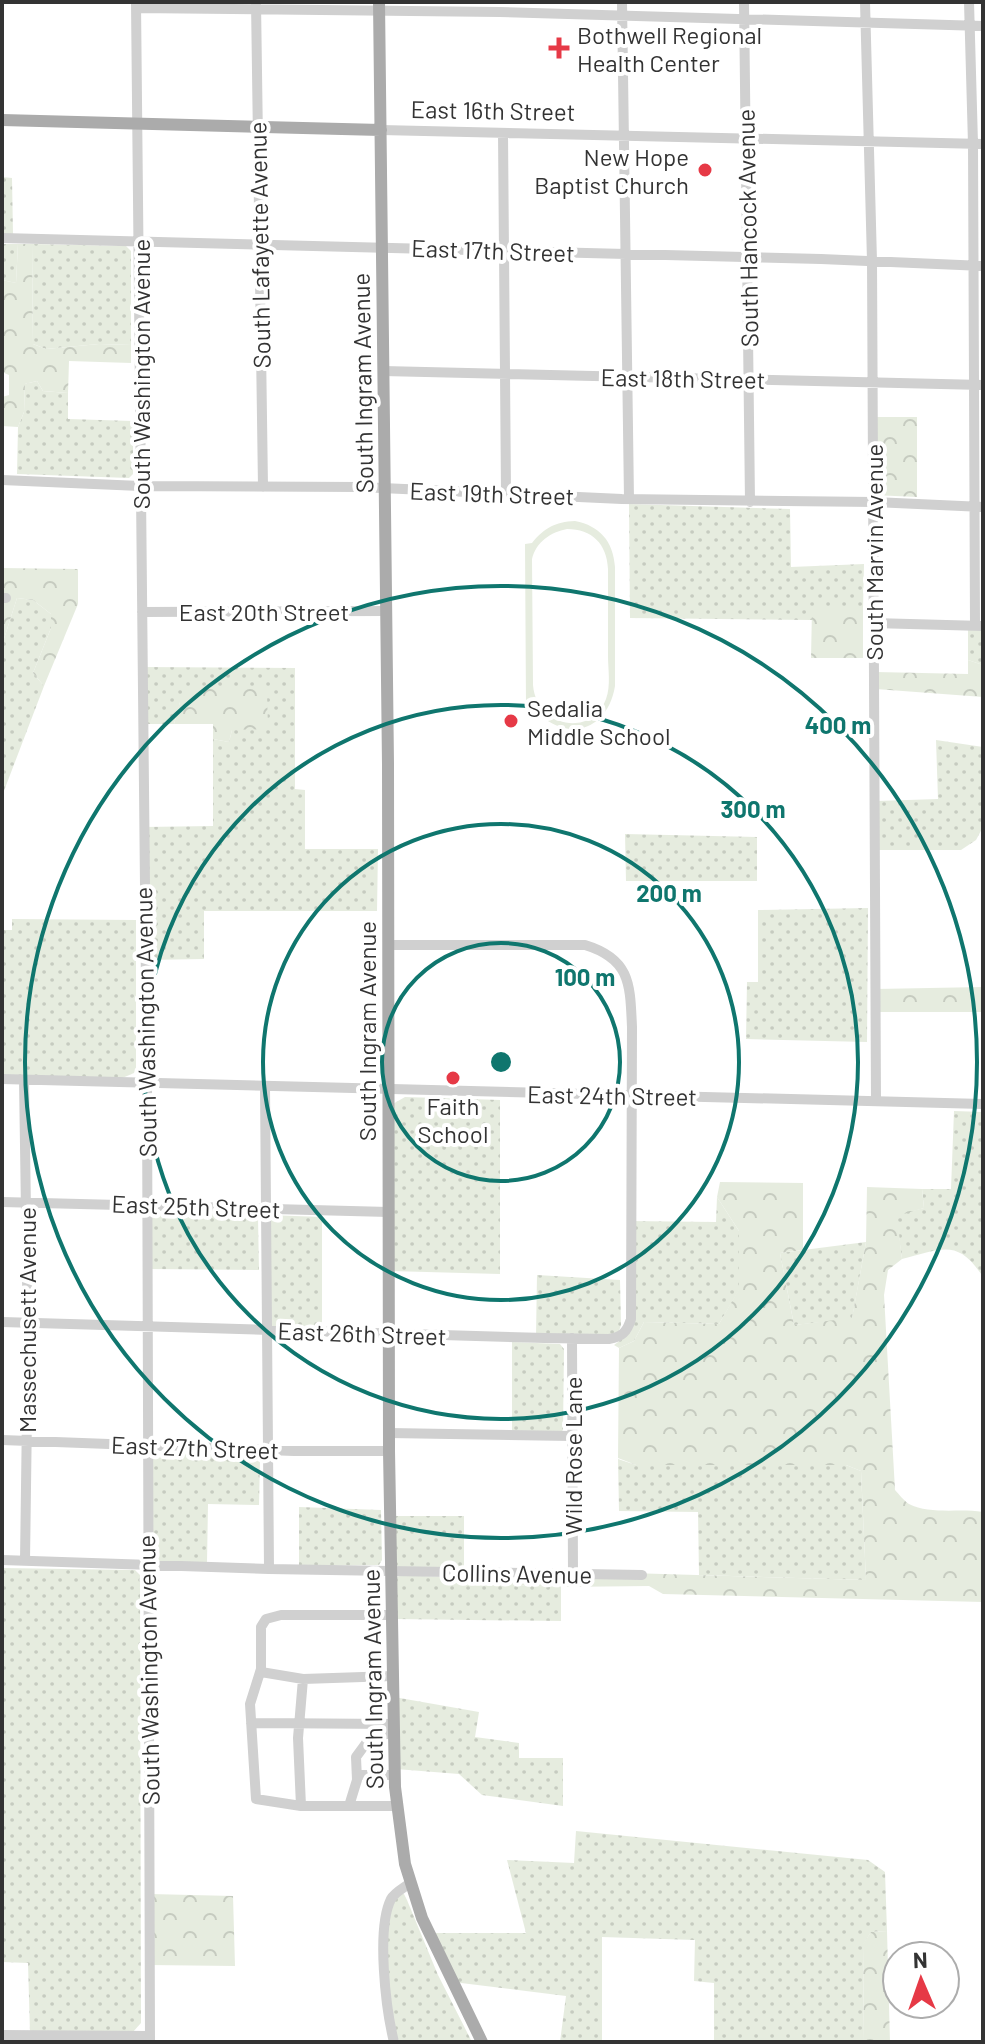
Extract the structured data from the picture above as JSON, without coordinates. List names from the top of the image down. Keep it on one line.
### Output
{"streets":{"main road":["East 16th Street","South Ingram Avenue"],"street":["South Hancock Avenue","South Lafayette Avenue","East 17th Street","South Washington Avenue","East 18th Street","East 19th Street","South Marvin Avenue","East 20th Street","East 24th Street","East 25th Street","Massechusett Avenue","East 26th Street","East 27th Street","Wild Rose Lane","Collins Avenue"]},"crossings":[["East 16th Street","South Hancock Avenue"],["East 16th Street","South Lafayette Avenue"],["East 16th Street","South Washington Avenue"],["East 16th Street","South Ingram Avenue"],["East 16th Street","South Marvin Avenue"],["South Hancock Avenue","East 17th Street"],["South Hancock Avenue","East 18th Street"],["South Hancock Avenue","East 19th Street"],["South Lafayette Avenue","East 17th Street"],["South Lafayette Avenue","East 19th Street"],["East 17th Street","South Washington Avenue"],["East 17th Street","South Ingram Avenue"],["East 17th Street","South Marvin Avenue"],["South Washington Avenue","East 19th Street"],["South Washington Avenue","East 20th Street"],["South Washington Avenue","East 24th Street"],["South Washington Avenue","East 25th Street"],["South Washington Avenue","East 26th Street"],["South Washington Avenue","East 27th Street"],["South Washington Avenue","Collins Avenue"],["East 18th Street","South Ingram Avenue"],["East 18th Street","South Marvin Avenue"],["South Ingram Avenue","East 19th Street"],["South Ingram Avenue","East 20th Street"],["South Ingram Avenue","East 24th Street"],["South Ingram Avenue","East 25th Street"],["South Ingram Avenue","East 26th Street"],["South Ingram Avenue","East 27th Street"],["South Ingram Avenue","Collins Avenue"],["East 19th Street","South Marvin Avenue"],["South Marvin Avenue","East 24th Street"],["East 24th Street","Massechusett Avenue"],["East 24th Street","East 26th Street"],["East 25th Street","Massechusett Avenue"],["Massechusett Avenue","East 26th Street"],["Massechusett Avenue","East 27th Street"],["Massechusett Avenue","Collins Avenue"],["East 26th Street","Wild Rose Lane"],["Wild Rose Lane","Collins Avenue"]],"places":{"health":["Bothwell Regional Health Center"],"other":["New Hope Baptist Church","Sedalia Middle School","Faith School"]},"north":"top","rings":["400 m","300 m","200 m","100 m"]}
